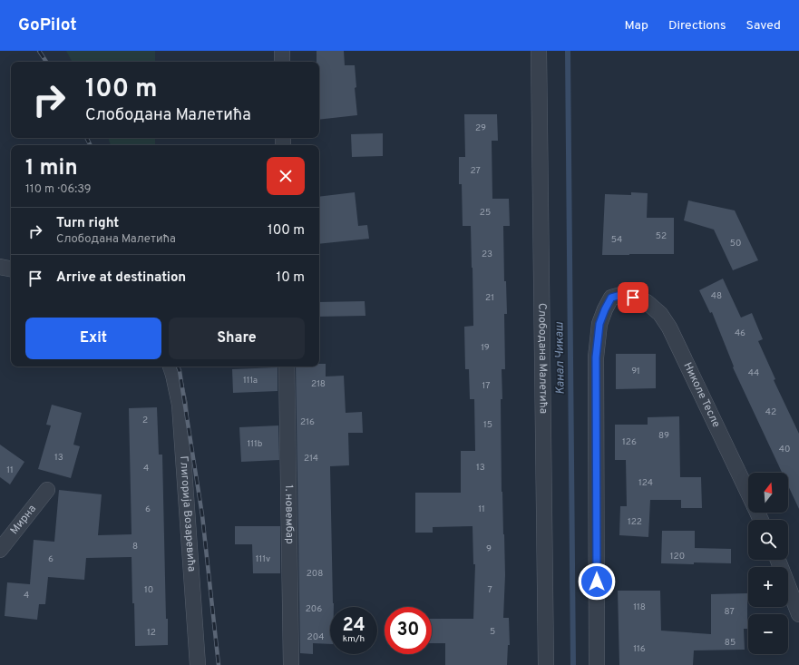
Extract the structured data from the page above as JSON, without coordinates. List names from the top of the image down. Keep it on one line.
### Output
{"streets":{"street":["Слободана Малетића","Николе Тесле","Глигорија Возаревића","1. новембар","Мирна"]},"water":["Канал Чикаш"],"house_numbers":["29","27","25","52","54","50","23","48","21","46","19","91","44","111a","218","17","42","2","216","15","89","126","111b","40","13","214","13","4","11","124","6","11","122","8","9","120","6","111v","208","10","7","4","118","206","87","5","12","204","85","116"],"north":"top","page":{"header":"GoPilot","nav":["Map","Directions","Saved"],"turn":["100 m","Слободана Малетића"],"heading":["1 min","110 m · 06:39"],"list":[{"name":"Turn right","note":"Слободана Малетића","value":"100 m"},{"name":"Arrive at destination","value":"10 m"}],"buttons":["Exit","Share"],"map_buttons":["+","−"],"speed":"24 km/h","limit":"30"}}
